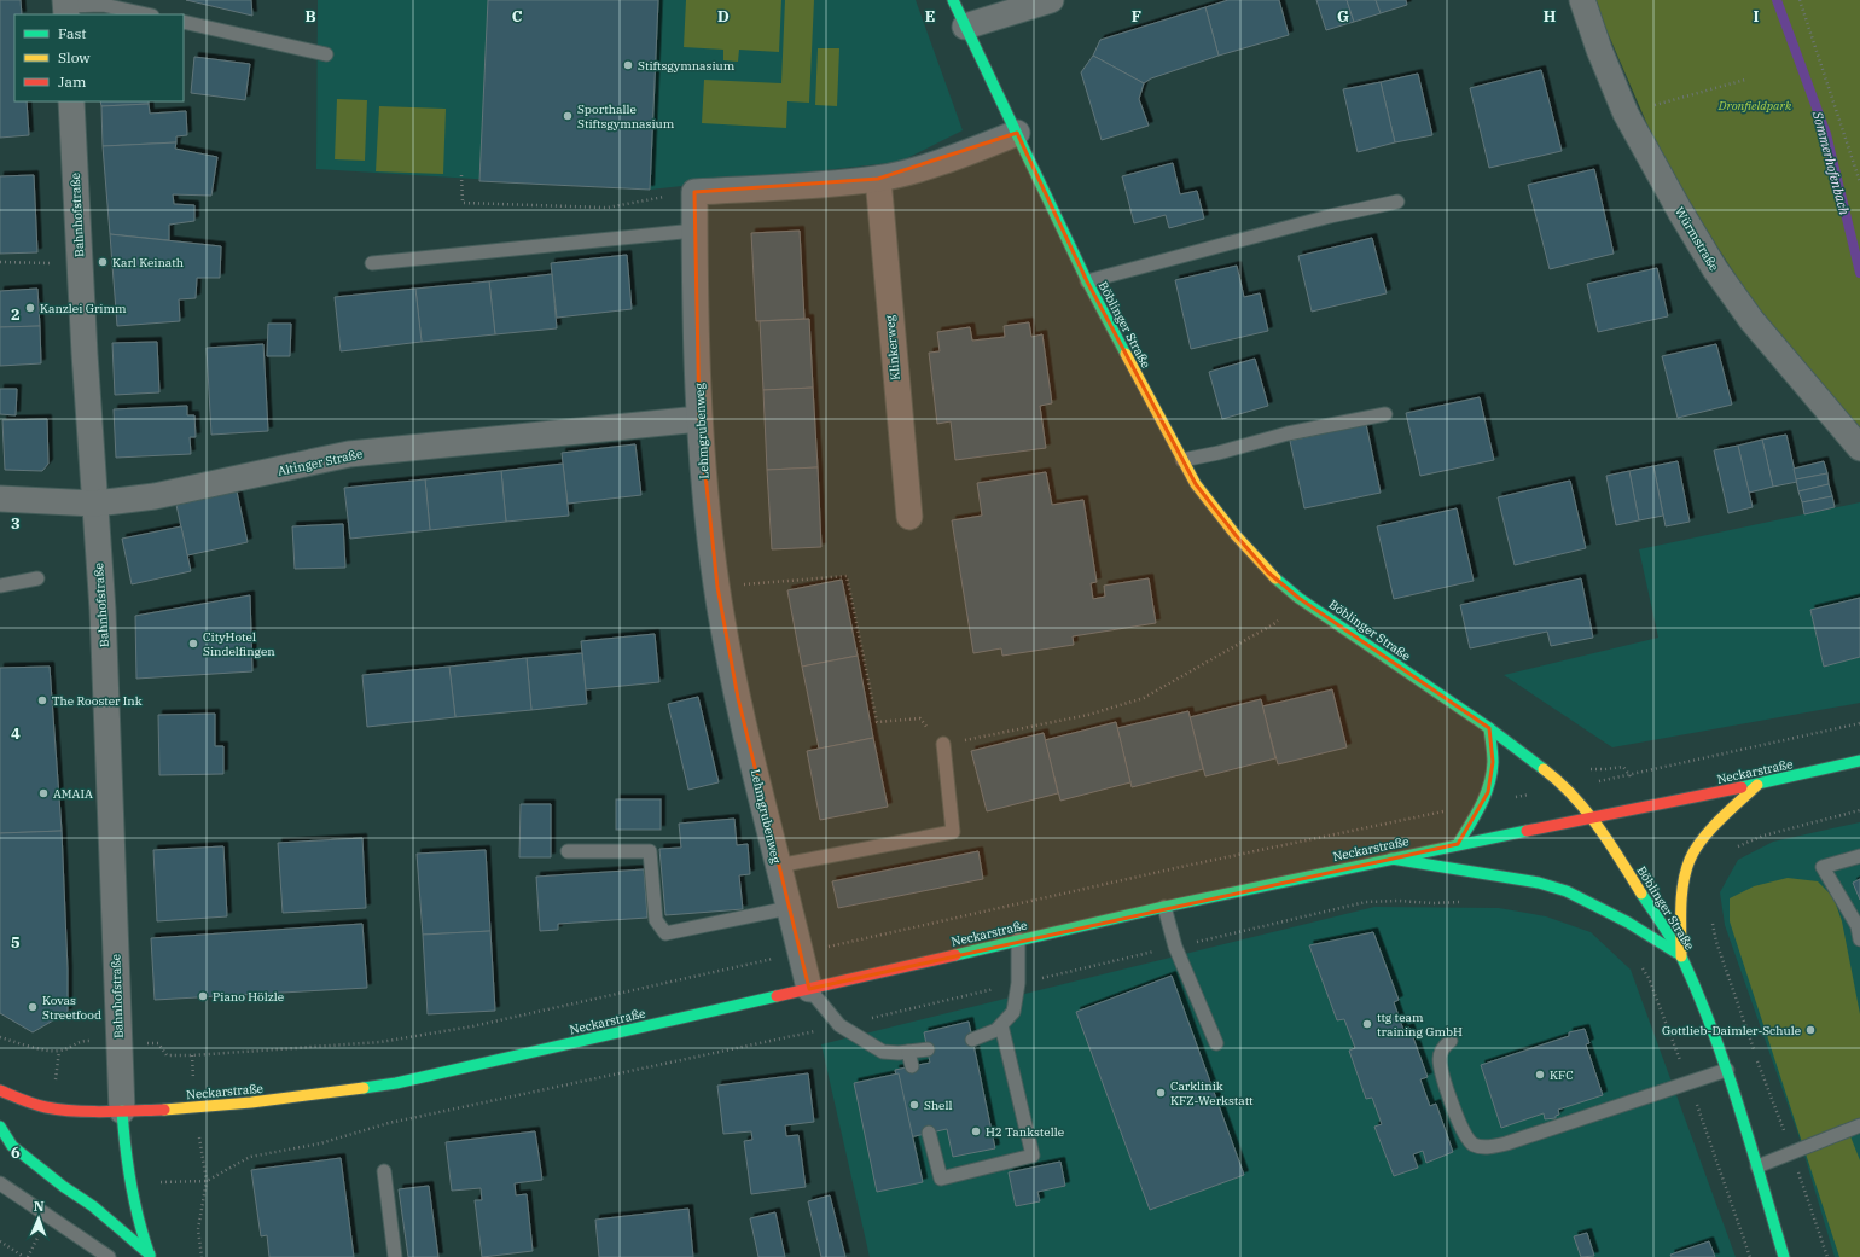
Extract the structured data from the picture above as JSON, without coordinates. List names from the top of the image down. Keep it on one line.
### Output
{"streets":{"main road":["Böblinger Straße","Neckarstraße"],"street":["Bahnhofstraße","Würmstraße","Klinkerweg","Lehmgrubenweg","Altinger Straße"]},"crossings":[["Bahnhofstraße","Altinger Straße"],["Bahnhofstraße","Neckarstraße"],["Böblinger Straße","Neckarstraße"],["Lehmgrubenweg","Altinger Straße"],["Lehmgrubenweg","Neckarstraße"]],"water":["Sommerhofenbach"],"parks":["Dronfieldpark"],"places":["Stiftsgymnasium","Sporthalle Stiftsgymnasium","Karl Keinath","Kanzlei Grimm","CityHotel Sindelfingen","The Rooster Ink","AMAIA","Piano Hölzle","Kovas Streetfood","ttg team training GmbH","Gottlieb-Daimler-Schule","KFC","Carklinik KFZ-Werkstatt","Shell","H2 Tankstelle"],"legend":["Fast","Slow","Jam"],"north":"top","grid":{"columns":["B","C","D","E","F","G","H","I"],"rows":["2","3","4","5","6"]}}
